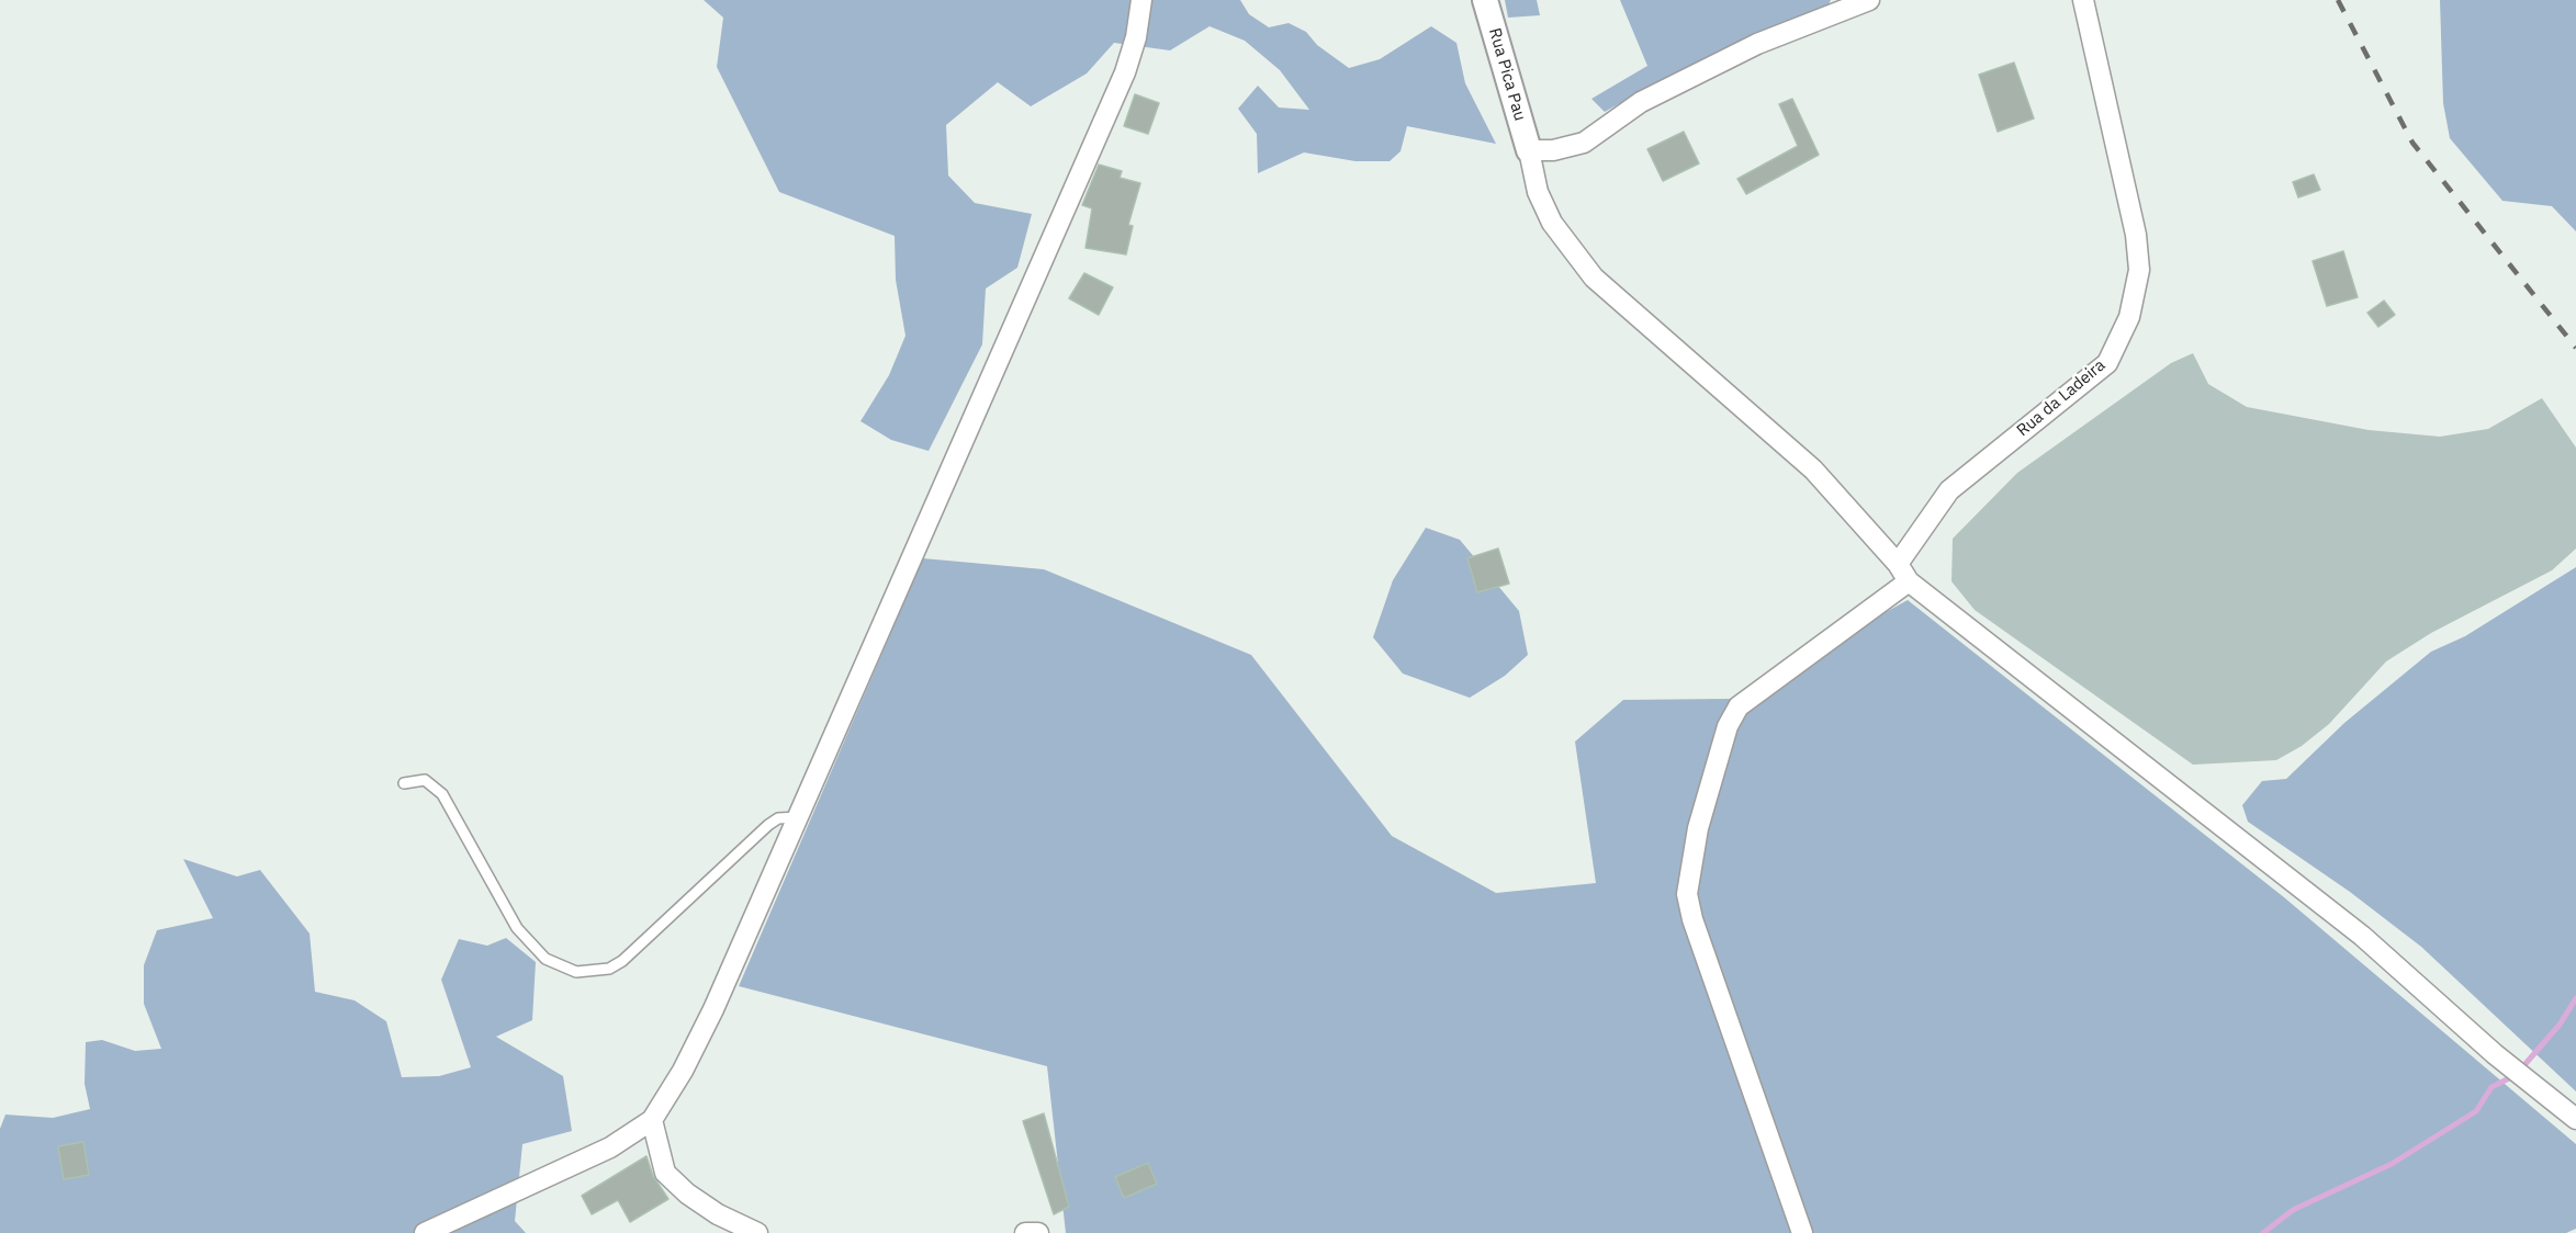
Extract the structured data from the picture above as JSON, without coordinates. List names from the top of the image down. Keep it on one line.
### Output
{"streets":{"street":["Rua Pica Pau","Rua da Ladeira"]}}
